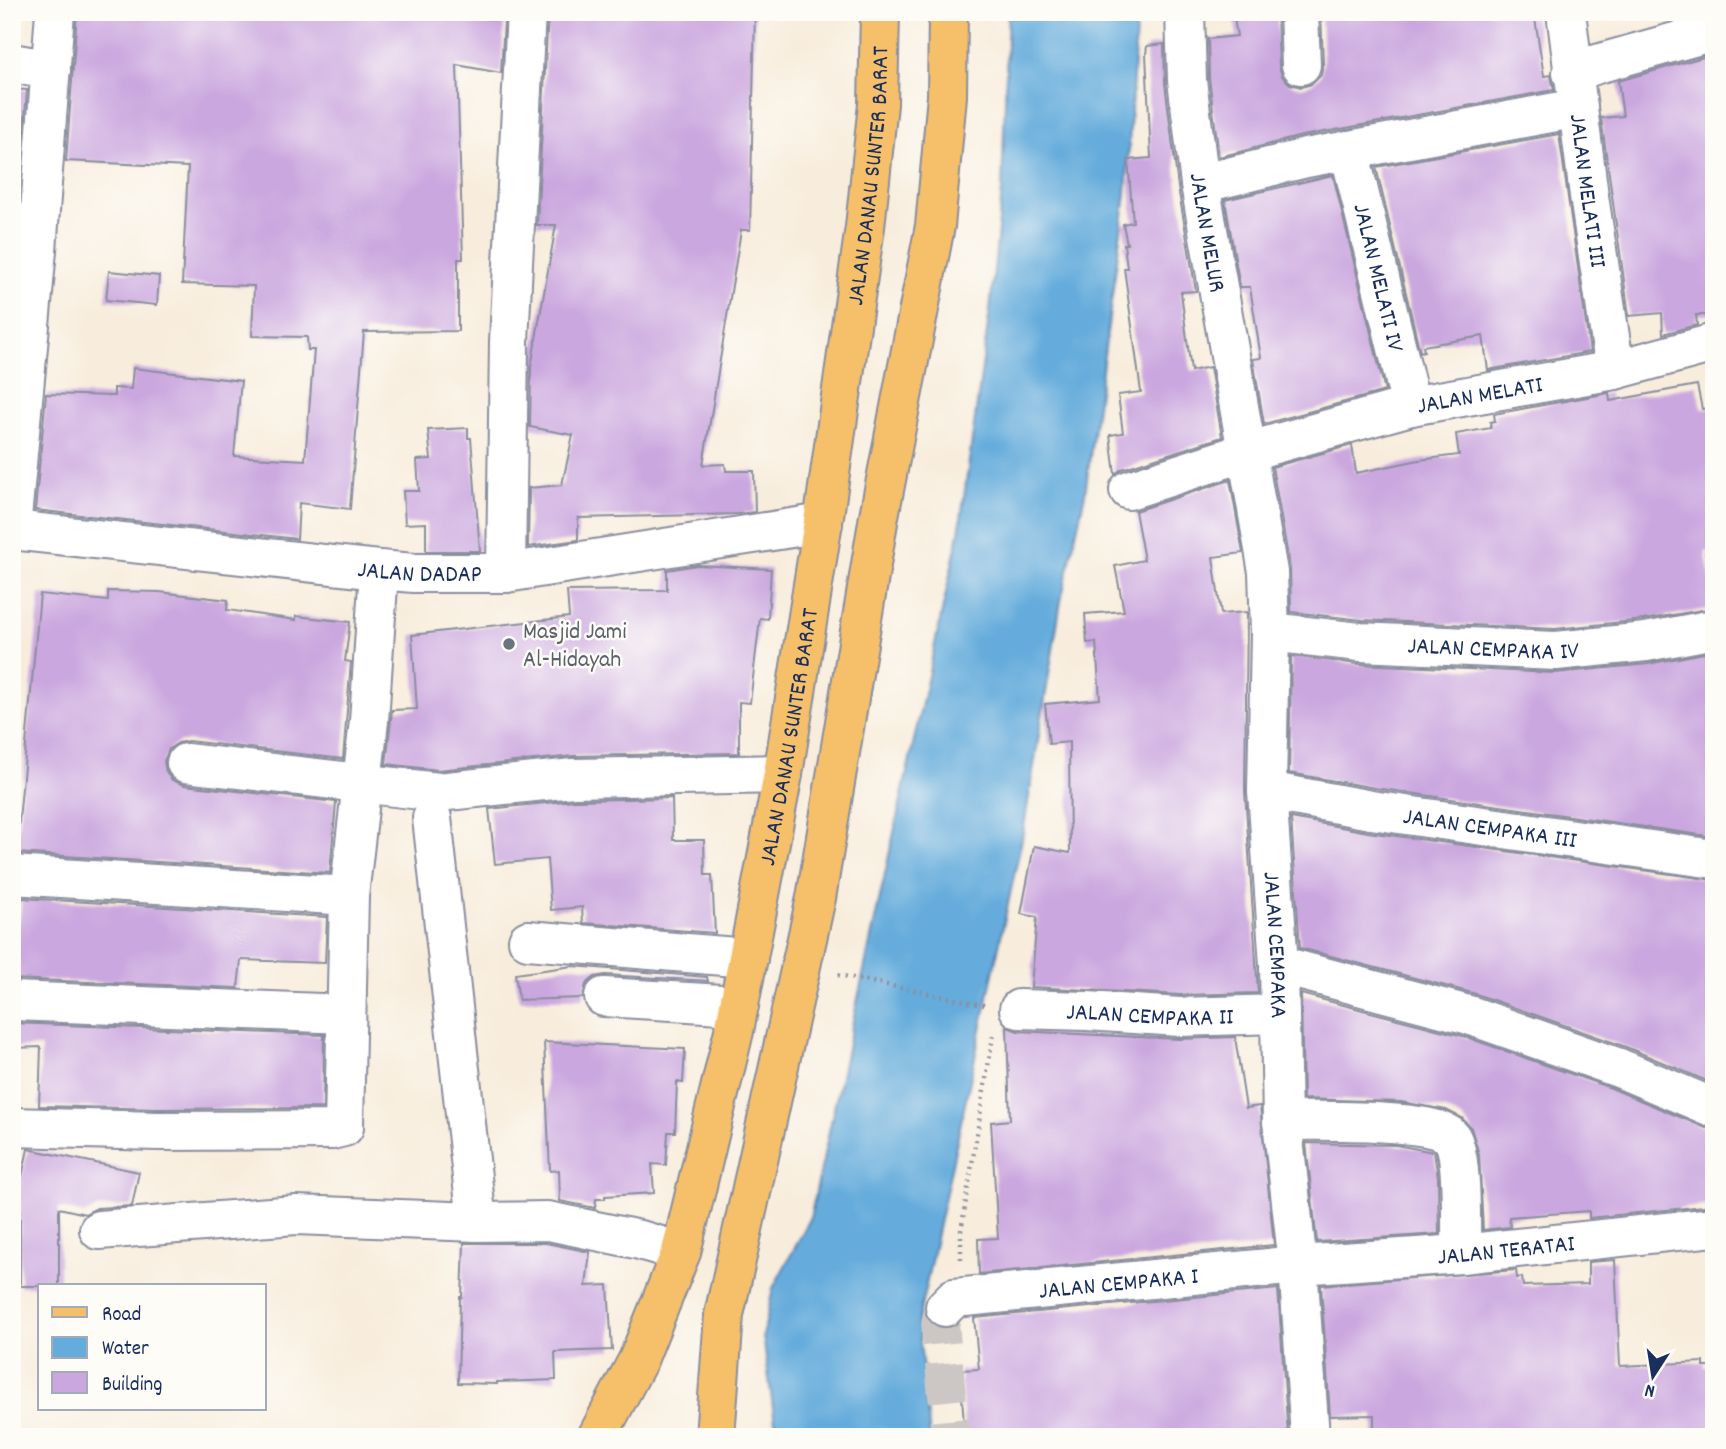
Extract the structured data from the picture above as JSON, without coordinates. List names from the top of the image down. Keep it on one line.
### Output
{"streets":{"main road":["JALAN DANAU SUNTER BARAT"],"street":["JALAN MELATI III","JALAN MELUR","JALAN MELATI IV","JALAN MELATI","JALAN DADAP","JALAN CEMPAKA IV","JALAN CEMPAKA III","JALAN CEMPAKA","JALAN CEMPAKA II","JALAN TERATAI","JALAN CEMPAKA I"]},"crossings":[["JALAN DANAU SUNTER BARAT","JALAN DADAP"],["JALAN MELATI III","JALAN MELATI"],["JALAN MELUR","JALAN MELATI"],["JALAN MELUR","JALAN CEMPAKA"],["JALAN MELATI IV","JALAN MELATI"],["JALAN MELATI","JALAN CEMPAKA"],["JALAN CEMPAKA IV","JALAN CEMPAKA"],["JALAN CEMPAKA III","JALAN CEMPAKA"],["JALAN CEMPAKA","JALAN CEMPAKA II"],["JALAN CEMPAKA","JALAN TERATAI"],["JALAN CEMPAKA","JALAN CEMPAKA I"],["JALAN TERATAI","JALAN CEMPAKA I"]],"places":["Masjid Jami Al-Hidayah"],"legend":["Road","Water","Building"],"north":"bottom"}
